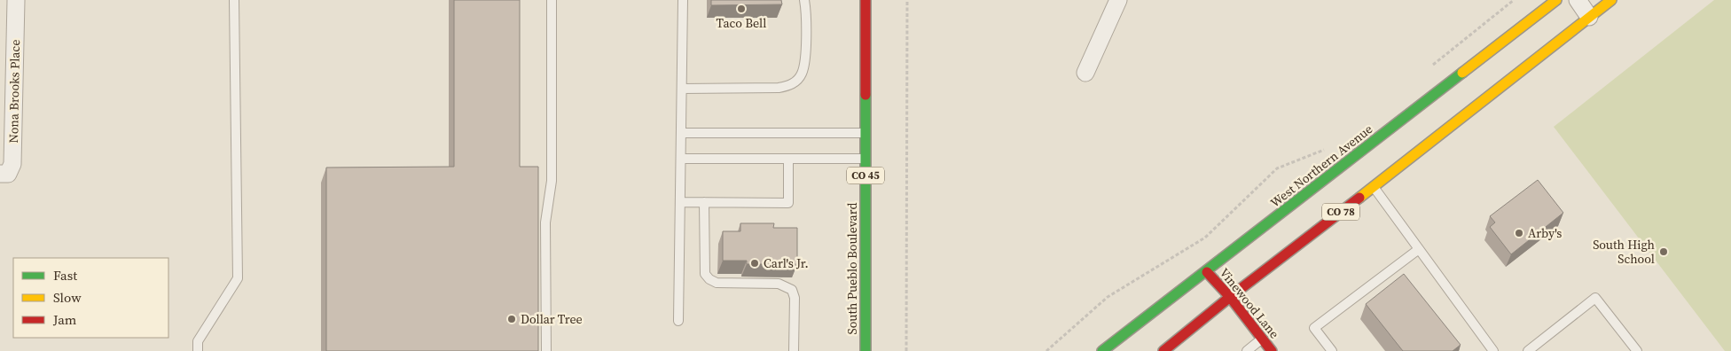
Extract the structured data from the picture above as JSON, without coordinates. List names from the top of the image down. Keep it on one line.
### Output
{"streets":{"main road":["West Northern Avenue","CO 45","CO 78","South Pueblo Boulevard","Vinewood Lane"],"street":["Nona Brooks Place"]},"crossings":[["West Northern Avenue","Vinewood Lane"],["CO 78","Vinewood Lane"]],"places":["Taco Bell","Arby's","South High School","Carl's Jr.","Dollar Tree"],"legend":["Fast","Slow","Jam"]}
